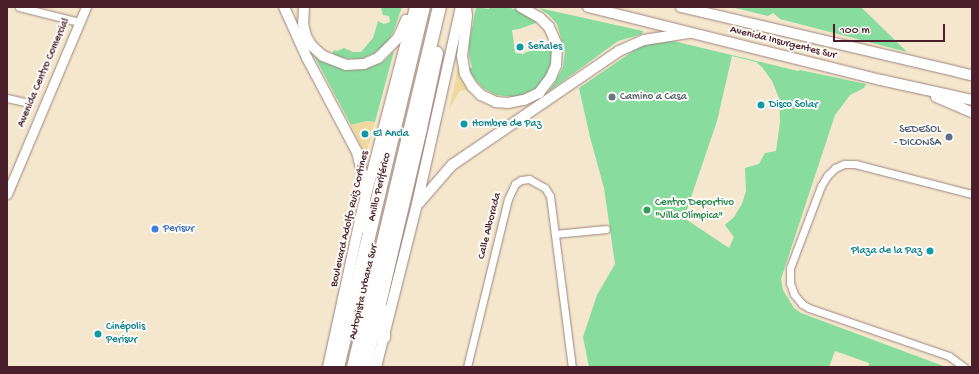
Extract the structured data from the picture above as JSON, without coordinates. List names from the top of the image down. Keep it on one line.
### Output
{"streets":{"highway":["Anillo Periférico","Autopista Urbana Sur"],"main road":["Avenida Insurgentes Sur","Boulevard Adolfo Ruiz Cortines"],"street":["Avenida Centro Comercial","Calle Alborada"]},"places":["Señales","Camino a Casa","Disco Solar","Hombre de Paz","El Ancla","SEDESOL - DICONSA","Centro Deportivo \"Villa Olímpica\"","Perisur","Plaza de la Paz","Cinépolis Perisur"],"scale_bar":"100 m"}
